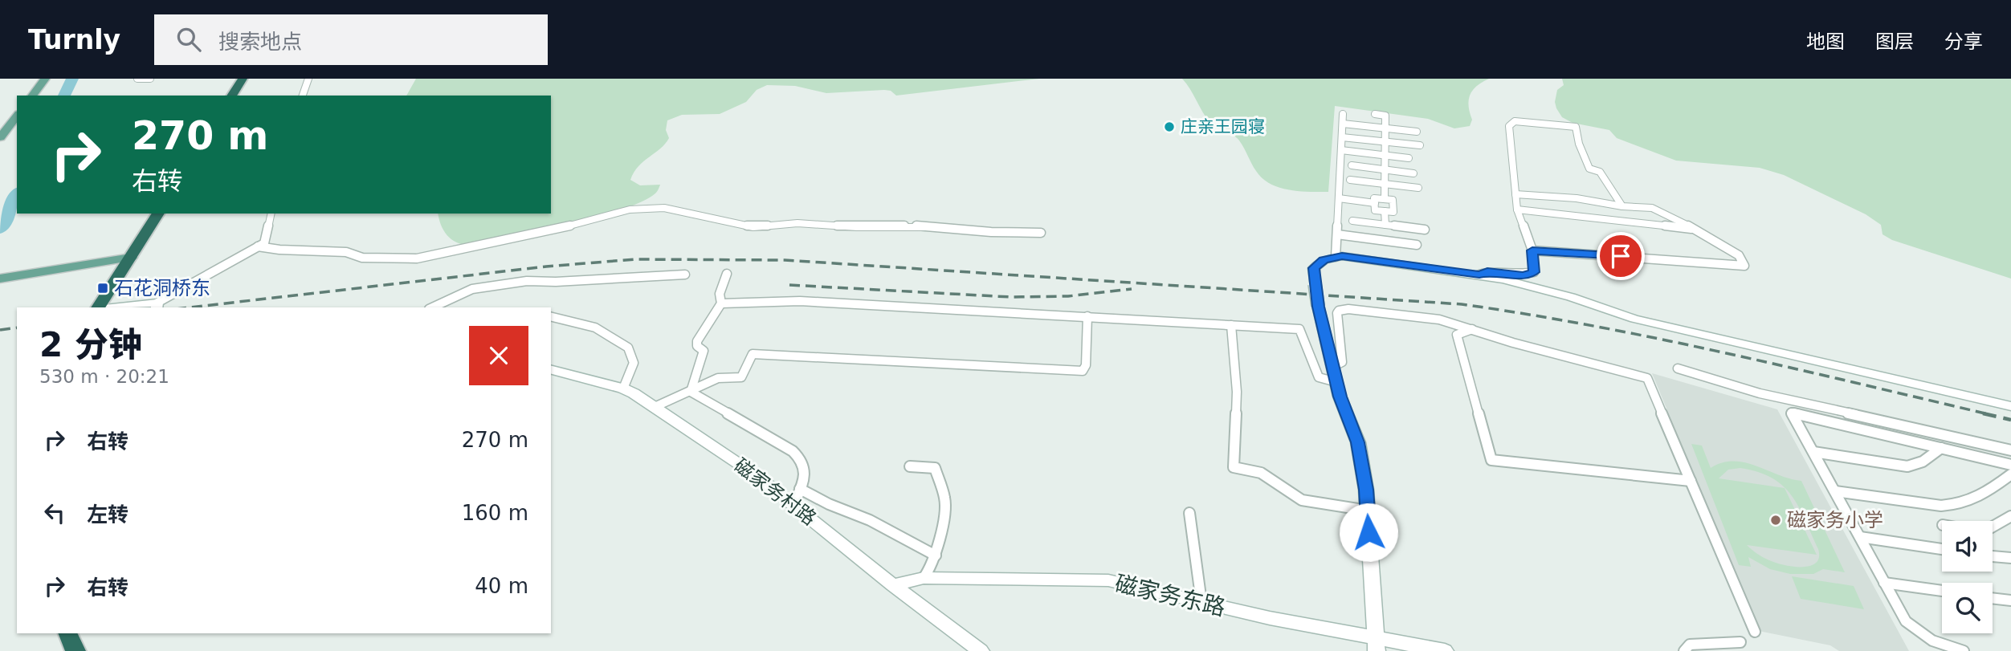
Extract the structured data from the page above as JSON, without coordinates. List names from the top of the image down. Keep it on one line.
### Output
{"streets":{"street":["磁家务村路","磁家务东路"]},"crossings":[["磁家务村路","磁家务东路"]],"places":{"other":["庄亲王园寝","磁家务小学"],"transit":["石花洞桥东"]},"page":{"header":"Turnly","search":"搜索地点","nav":["地图","图层","分享"],"turn":["270 m","右转"],"heading":["2 分钟","530 m · 20:21"],"list":[{"name":"右转","value":"270 m"},{"name":"左转","value":"160 m"},{"name":"右转","value":"40 m"}]}}
